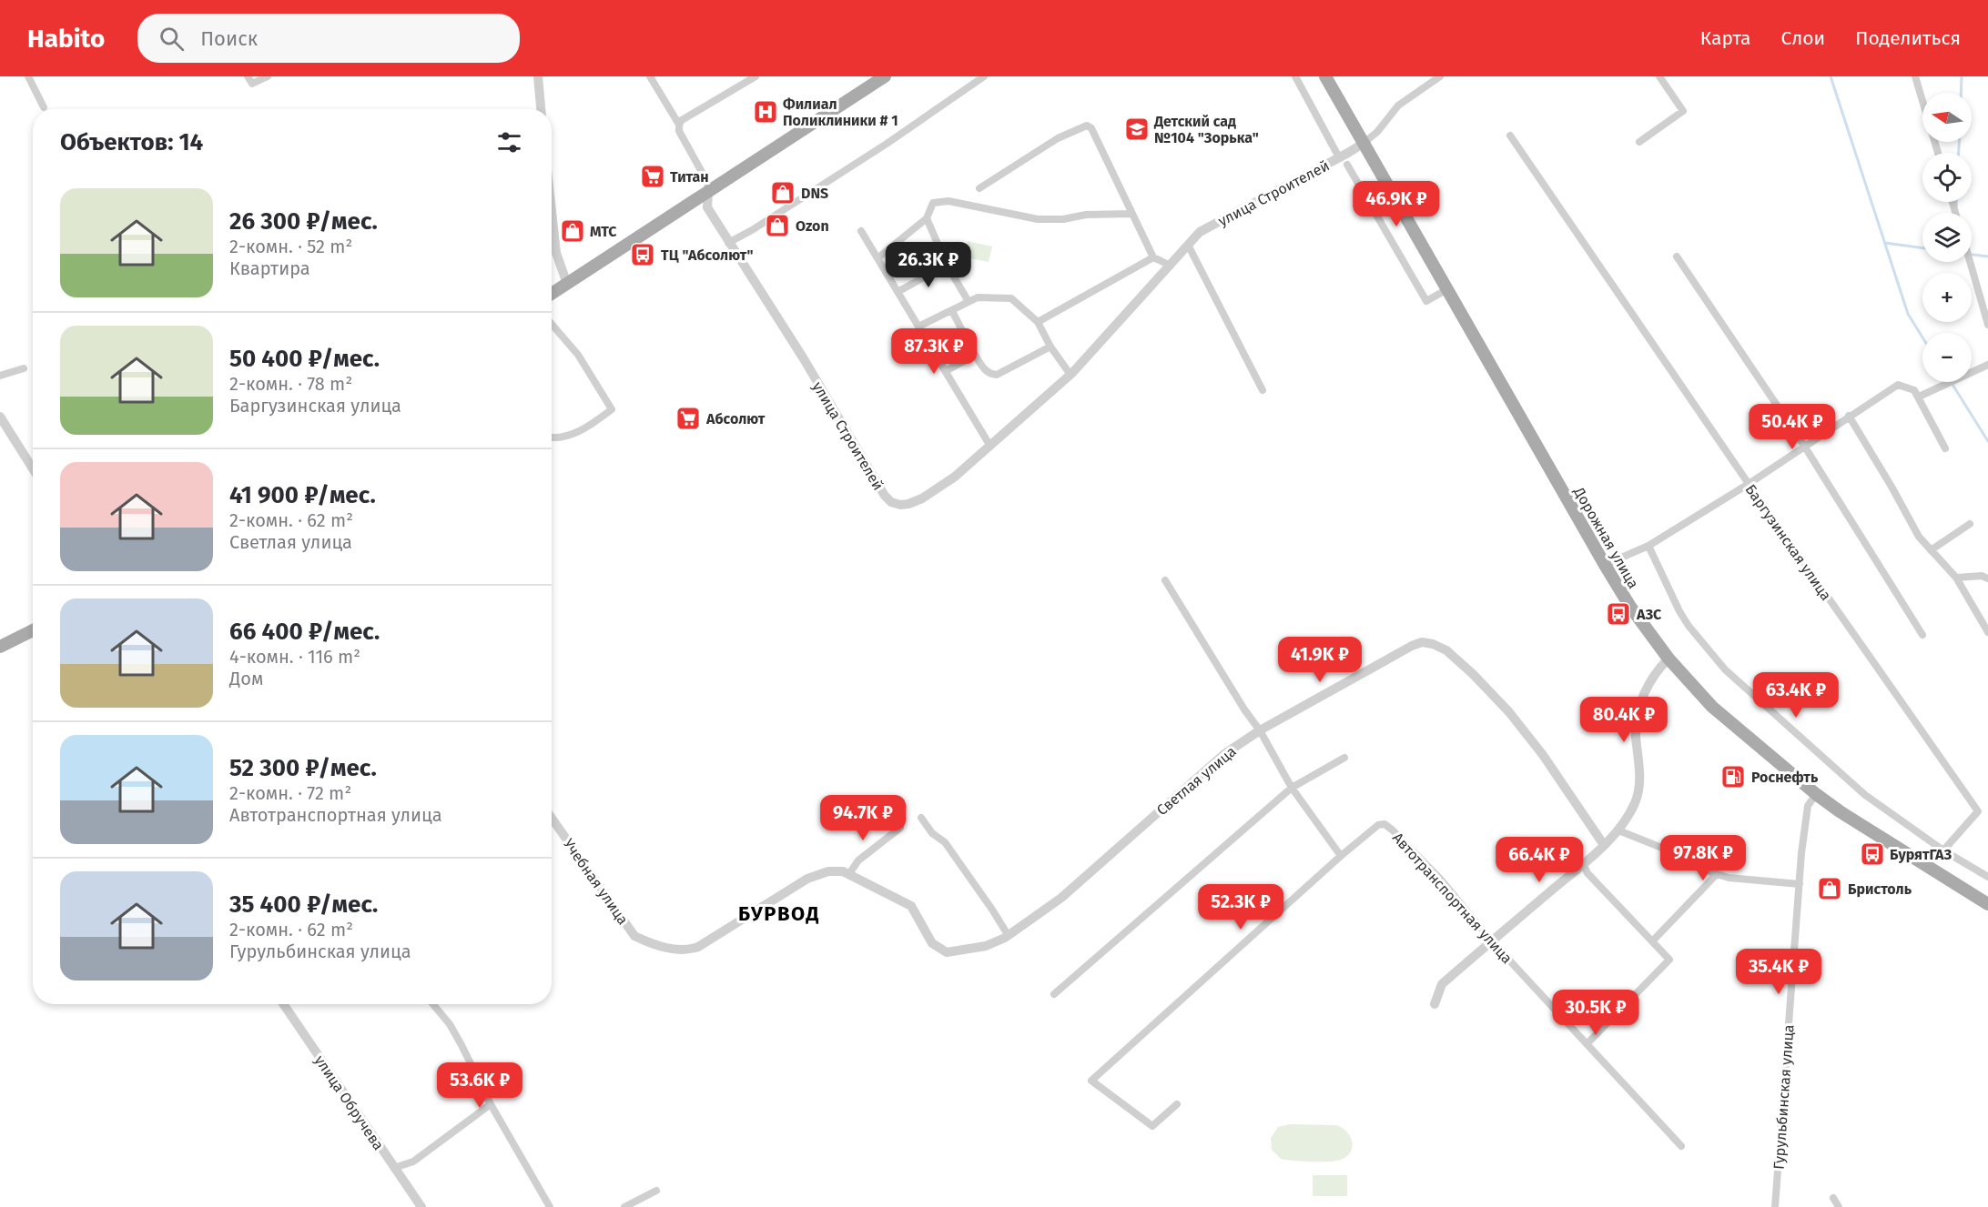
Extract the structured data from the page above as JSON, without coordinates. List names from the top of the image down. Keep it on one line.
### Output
{"streets":{"main road":["Дорожная улица"],"street":["улица Строителей","Баргузинская улица","Светлая улица","Учебная улица","Автотранспортная улица","Гурульбинская улица","улица Обручева"]},"crossings":[["улица Строителей","Дорожная улица"],["Дорожная улица","Гурульбинская улица"],["Светлая улица","Учебная улица"]],"districts":["БУРВОД"],"places":{"hospital":["Филиал Поликлиники # 1"],"school or university":["Детский сад №104 \"Зорька\""],"supermarket":["Титан","Абсолют"],"shop":["DNS","Ozon","МТС","Бристоль"],"bus stop":["ТЦ \"Абсолют\"","АЗС","БурятГАЗ"],"fuel station":["Роснефть"]},"north":"left","page":{"header":"Habito","search":"Поиск","nav":["Карта","Слои","Поделиться"],"map_buttons":["+","−"],"heading":"Объектов: 14","list":[{"name":"26 300 ₽/мес.","note":"2-комн. · 52 m² · Квартира"},{"name":"50 400 ₽/мес.","note":"2-комн. · 78 m² · Баргузинская улица"},{"name":"41 900 ₽/мес.","note":"2-комн. · 62 m² · Светлая улица"},{"name":"66 400 ₽/мес.","note":"4-комн. · 116 m² · Дом"},{"name":"52 300 ₽/мес.","note":"2-комн. · 72 m² · Автотранспортная улица"},{"name":"35 400 ₽/мес.","note":"2-комн. · 62 m² · Гурульбинская улица"}],"price":["46.9K ₽","26.3K ₽","87.3K ₽","50.4K ₽","41.9K ₽","63.4K ₽","80.4K ₽","94.7K ₽","97.8K ₽","66.4K ₽","52.3K ₽","35.4K ₽","30.5K ₽","53.6K ₽"]}}
